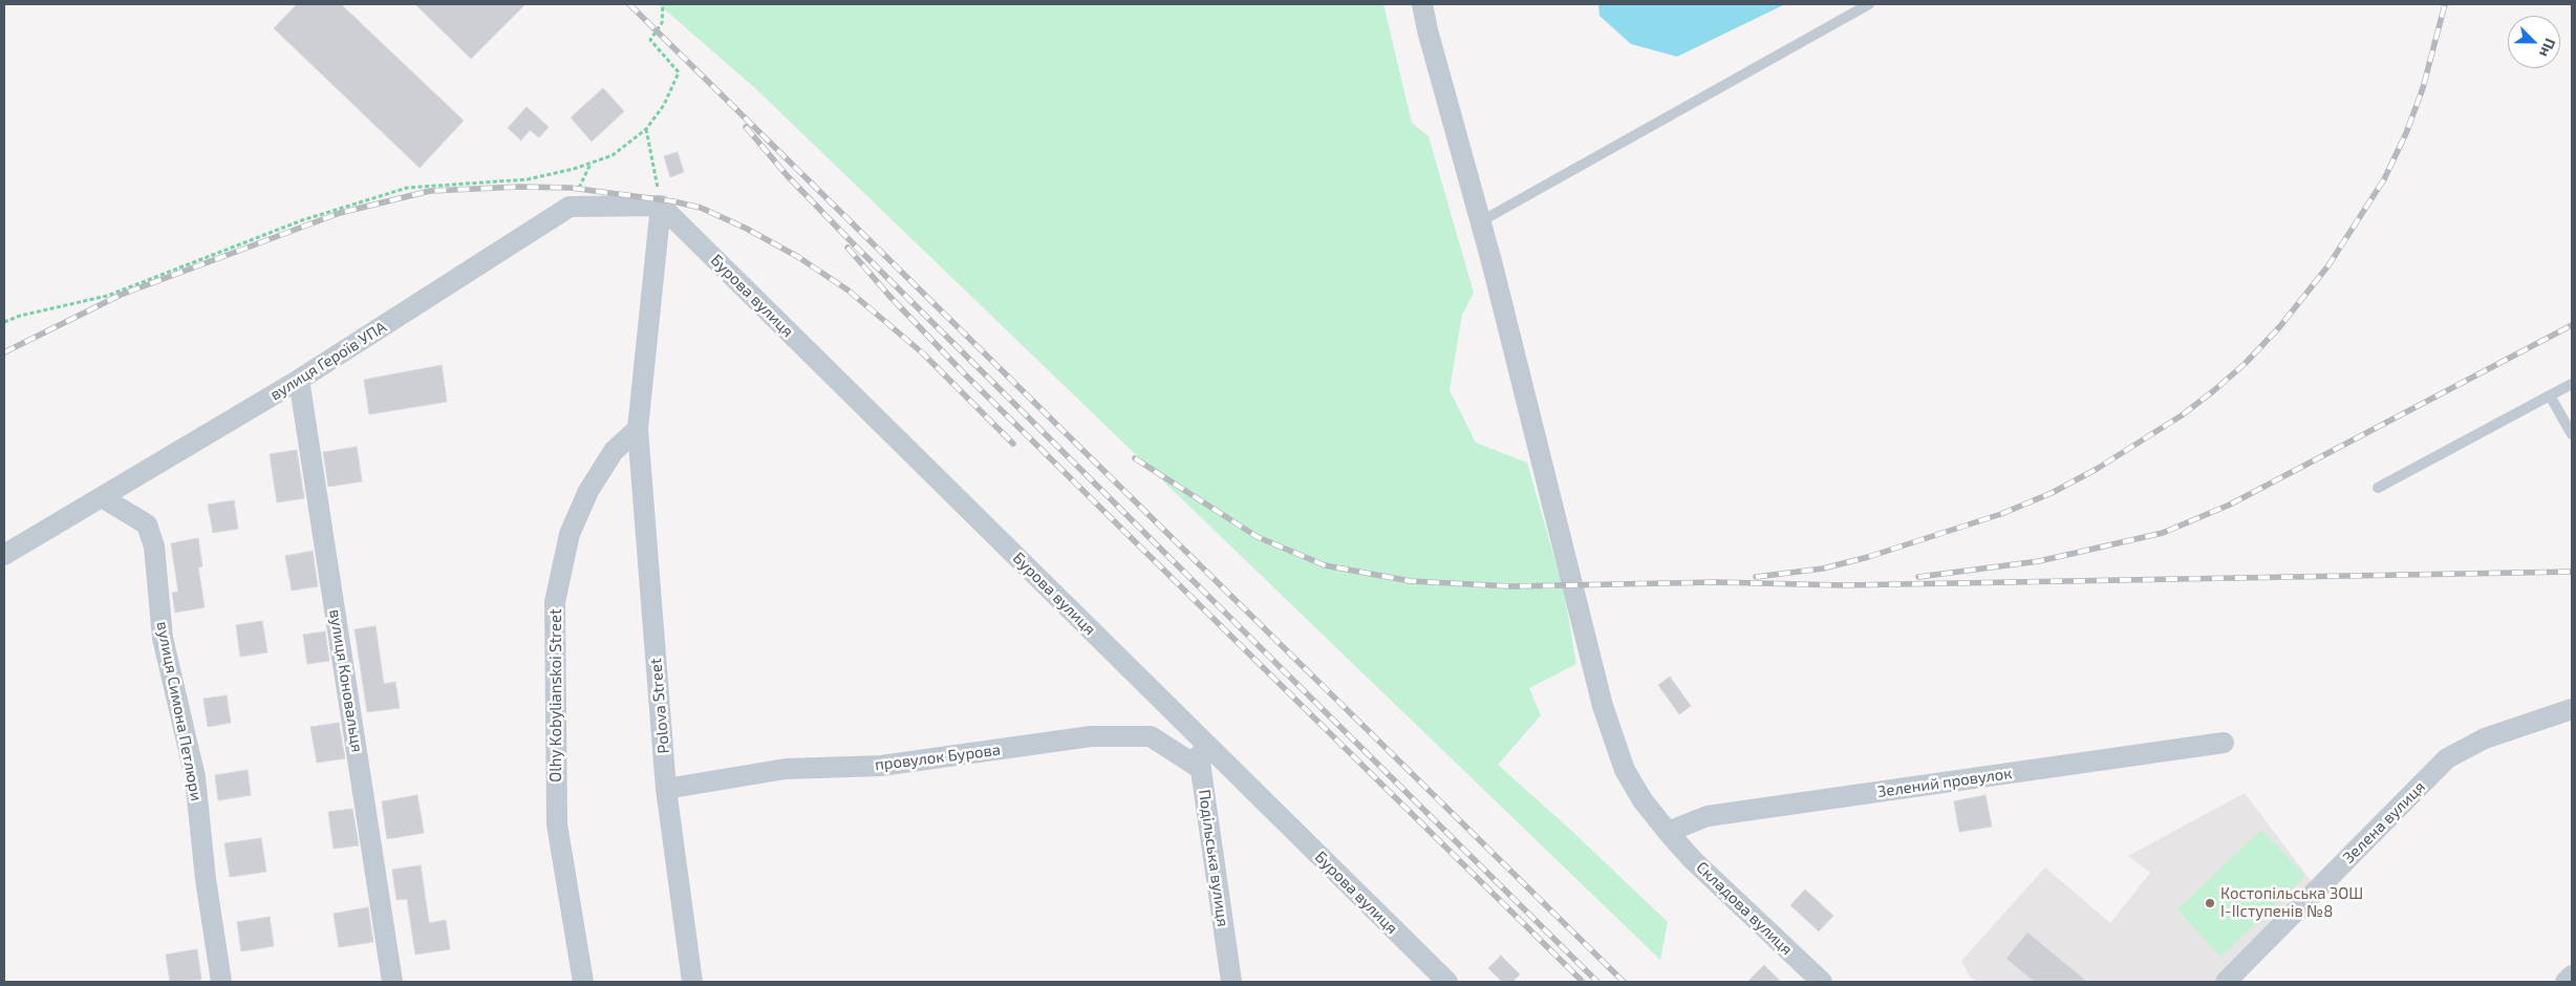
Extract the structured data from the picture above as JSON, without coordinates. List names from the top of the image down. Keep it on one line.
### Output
{"streets":{"street":["Бурова вулиця","вулиця Героїв УПА","вулиця Коновальця","Olhy Kobylianskoi Street","Polova Street","вулиця Симона Петлюри","провулок Бурова","Зелений провулок","Зелена вулиця","Подільська вулиця","Складова вулиця"]},"crossings":[["Бурова вулиця","Polova Street"],["Бурова вулиця","Подільська вулиця"],["вулиця Героїв УПА","вулиця Коновальця"],["вулиця Героїв УПА","вулиця Симона Петлюри"],["Olhy Kobylianskoi Street","Polova Street"],["Polova Street","провулок Бурова"],["провулок Бурова","Подільська вулиця"],["Зелений провулок","Складова вулиця"]],"places":["Костопільська ЗОШ І-ІІступенів №8"],"north":"bottom right"}
